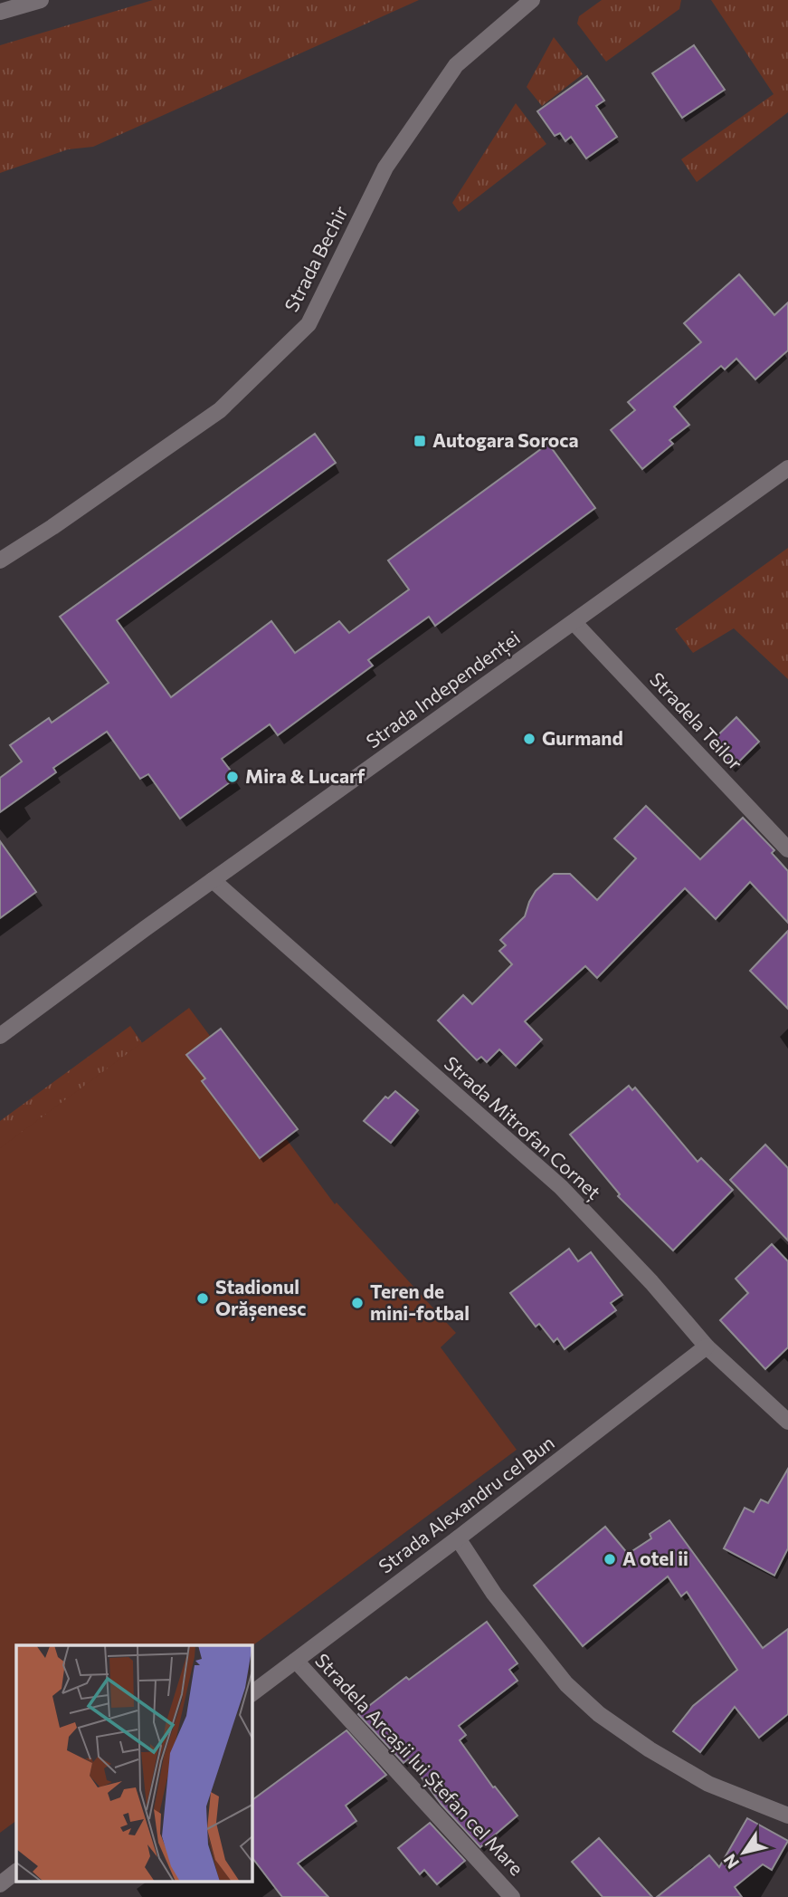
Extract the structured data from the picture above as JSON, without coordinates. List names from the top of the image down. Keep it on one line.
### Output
{"streets":{"street":["Strada Bechir","Strada Independenței","Stradela Teilor","Strada Mitrofan Corneț","Strada Alexandru cel Bun","Stradela Arcașii lui Ștefan cel Mare"]},"crossings":[["Strada Independenței","Stradela Teilor"],["Strada Independenței","Strada Mitrofan Corneț"],["Strada Mitrofan Corneț","Strada Alexandru cel Bun"],["Strada Alexandru cel Bun","Stradela Arcașii lui Ștefan cel Mare"]],"places":{"transit":["Autogara Soroca"],"other":["Gurmand","Mira & Lucarf","Stadionul Orășenesc","Teren de mini-fotbal","A otel ii"]},"north":"bottom left"}
